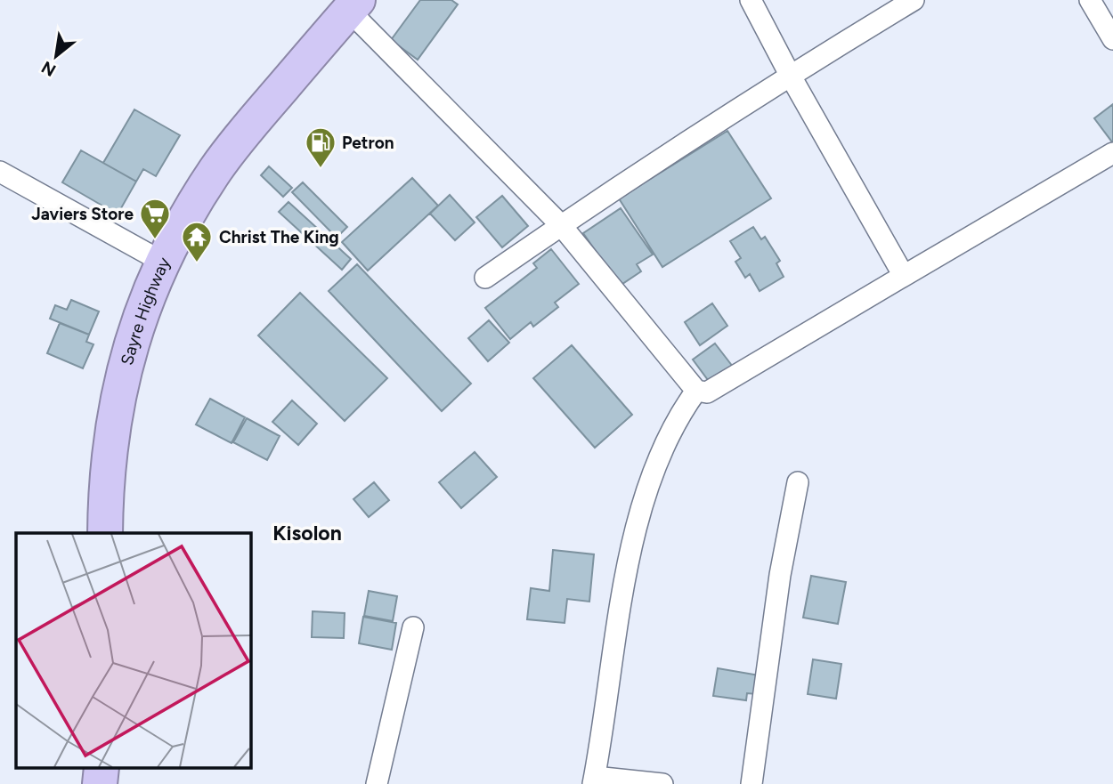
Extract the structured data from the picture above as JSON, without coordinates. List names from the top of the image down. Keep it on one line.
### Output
{"streets":{"highway":["Sayre Highway"]},"districts":["Kisolon"],"places":{"fuel station":["Petron"],"supermarket":["Javiers Store"],"temple":["Christ The King"]},"north":"bottom left"}
